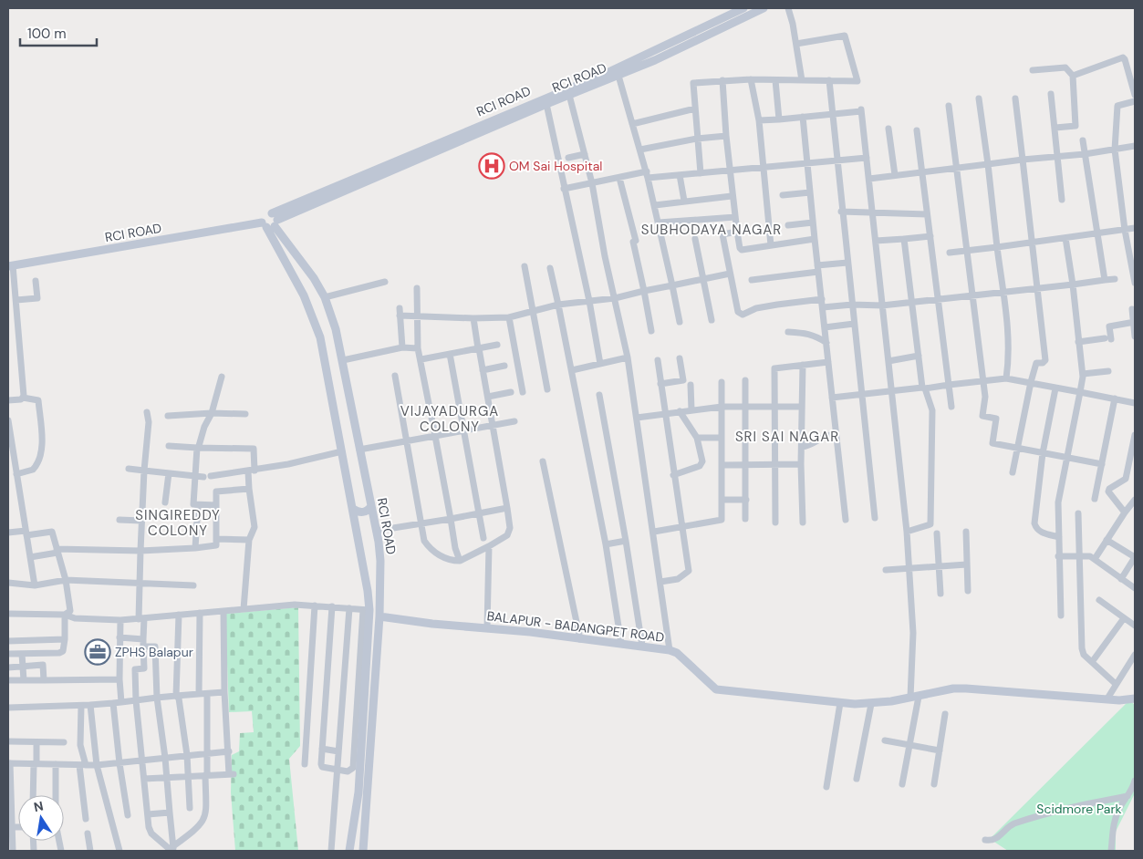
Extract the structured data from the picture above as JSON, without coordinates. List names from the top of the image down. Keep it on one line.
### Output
{"streets":{"main road":["RCI ROAD","BALAPUR - BADANGPET ROAD"]},"crossings":[["RCI ROAD","BALAPUR - BADANGPET ROAD"]],"districts":["SUBHODAYA NAGAR","VIJAYADURGA COLONY","SRI SAI NAGAR","SINGIREDDY COLONY"],"parks":["Scidmore Park"],"places":{"hospital":["OM Sai Hospital"],"office":["ZPHS Balapur"]},"scale_bar":"100 m","north":"top"}
